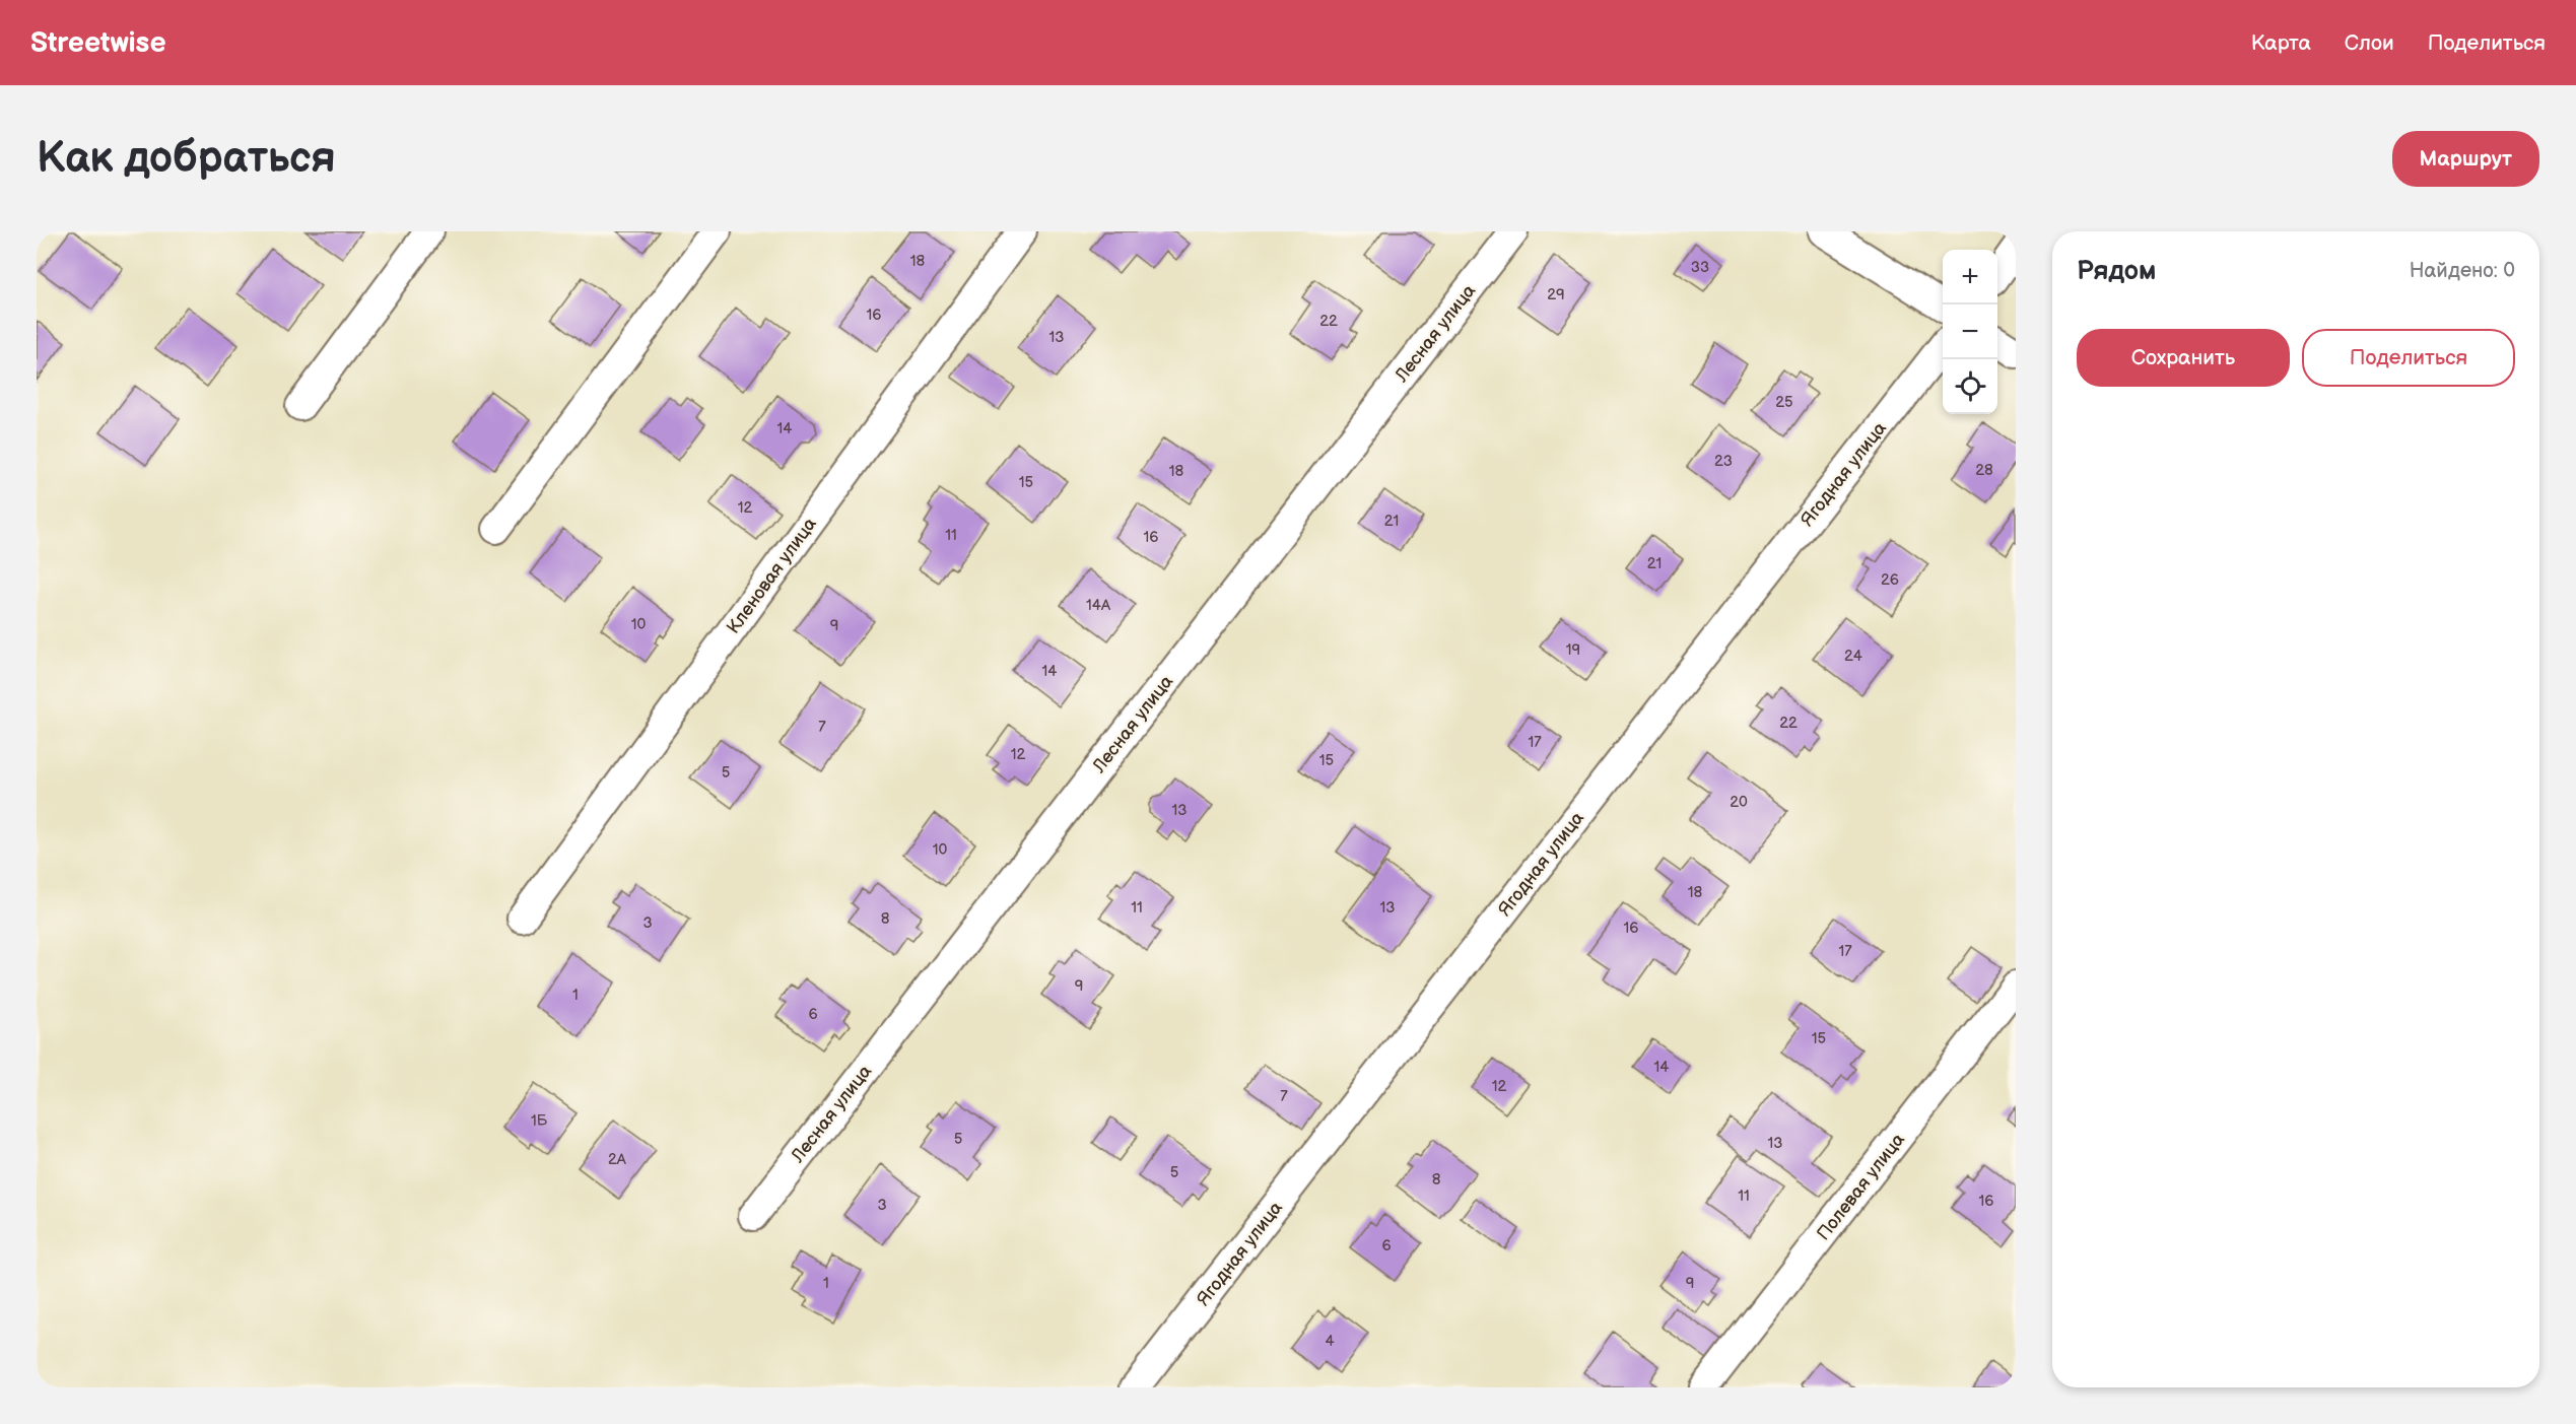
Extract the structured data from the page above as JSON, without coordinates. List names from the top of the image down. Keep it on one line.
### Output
{"streets":{"street":["Лесная улица","Ягодная улица","Кленовая улица","Полевая улица"]},"house_numbers":["18","33","29","16","22","13","25","14","23","28","18","15","12","21","11","16","21","26","14А","10","9","19","24","14","22","7","17","12","15","5","20","13","10","18","11","13","8","3","16","17","9","1","6","15","14","12","7","1Б","5","13","2А","5","8","11","16","3","6","1","9","4"],"page":{"header":"Streetwise","nav":["Карта","Слои","Поделиться"],"buttons":["Маршрут",["Сохранить","Поделиться"]],"title":"Как добраться","heading":["Рядом","Найдено: 0"],"map_buttons":["+","−"]}}
